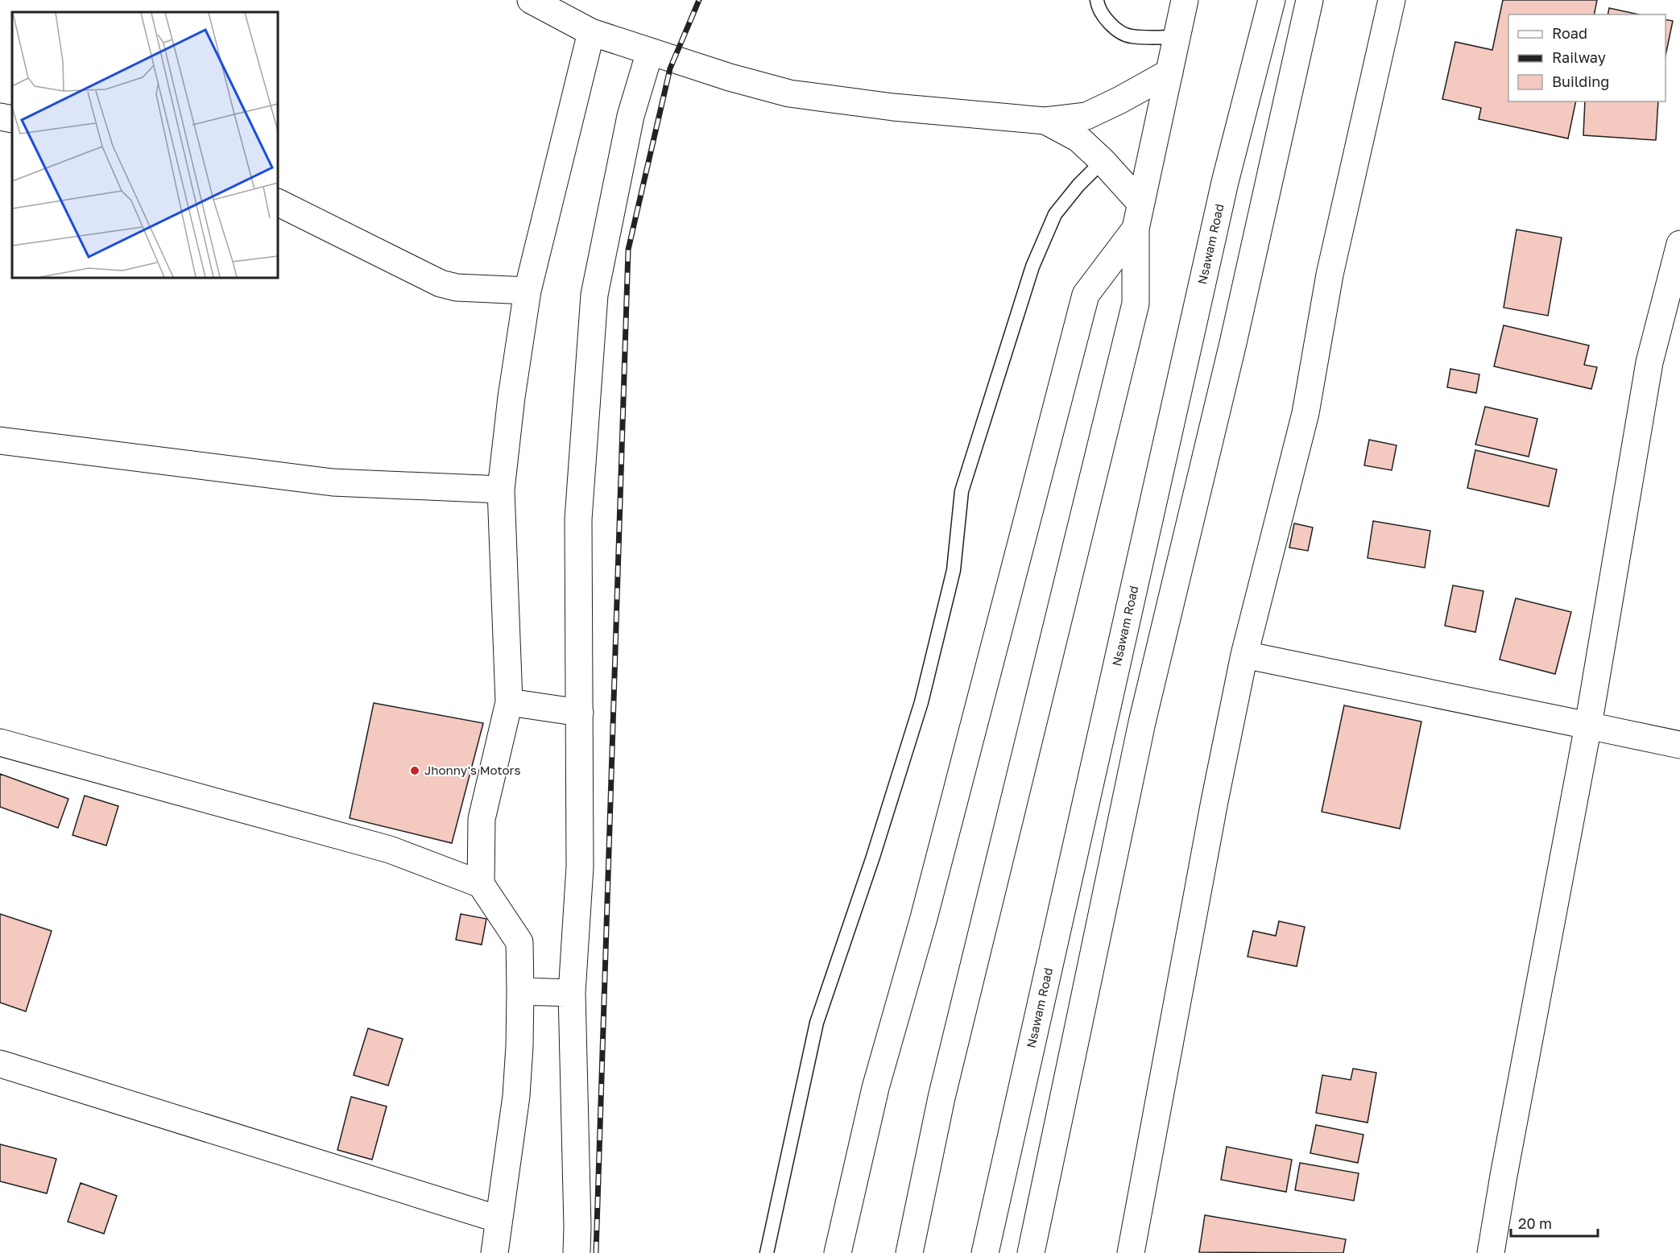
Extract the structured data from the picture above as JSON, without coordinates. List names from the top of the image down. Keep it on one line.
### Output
{"streets":{"main road":["Nsawam Road"]},"places":["Jhonny's Motors"],"legend":["Road","Railway","Building"],"scale_bar":"20 m"}
